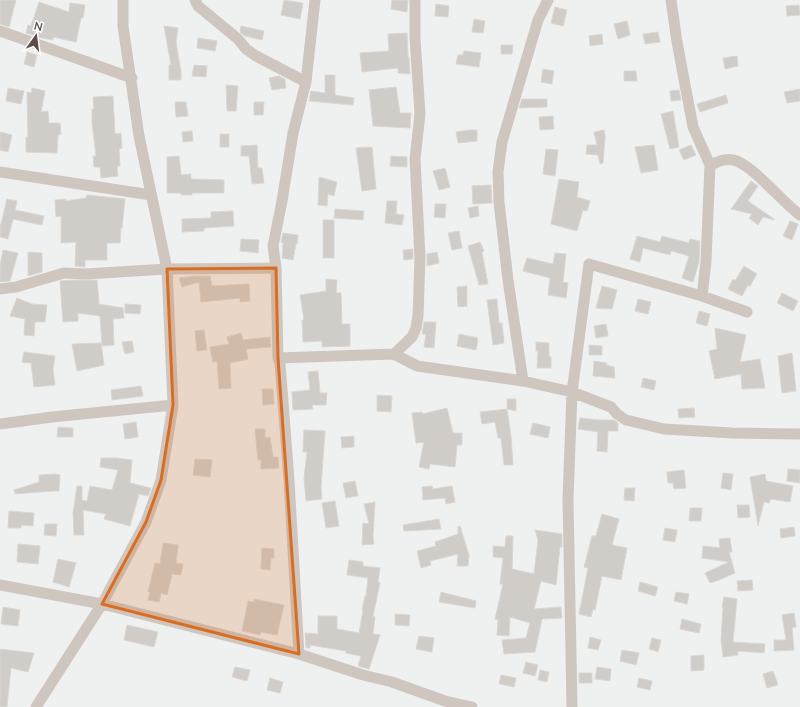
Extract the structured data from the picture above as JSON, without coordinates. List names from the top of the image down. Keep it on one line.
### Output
{"north":"top"}
